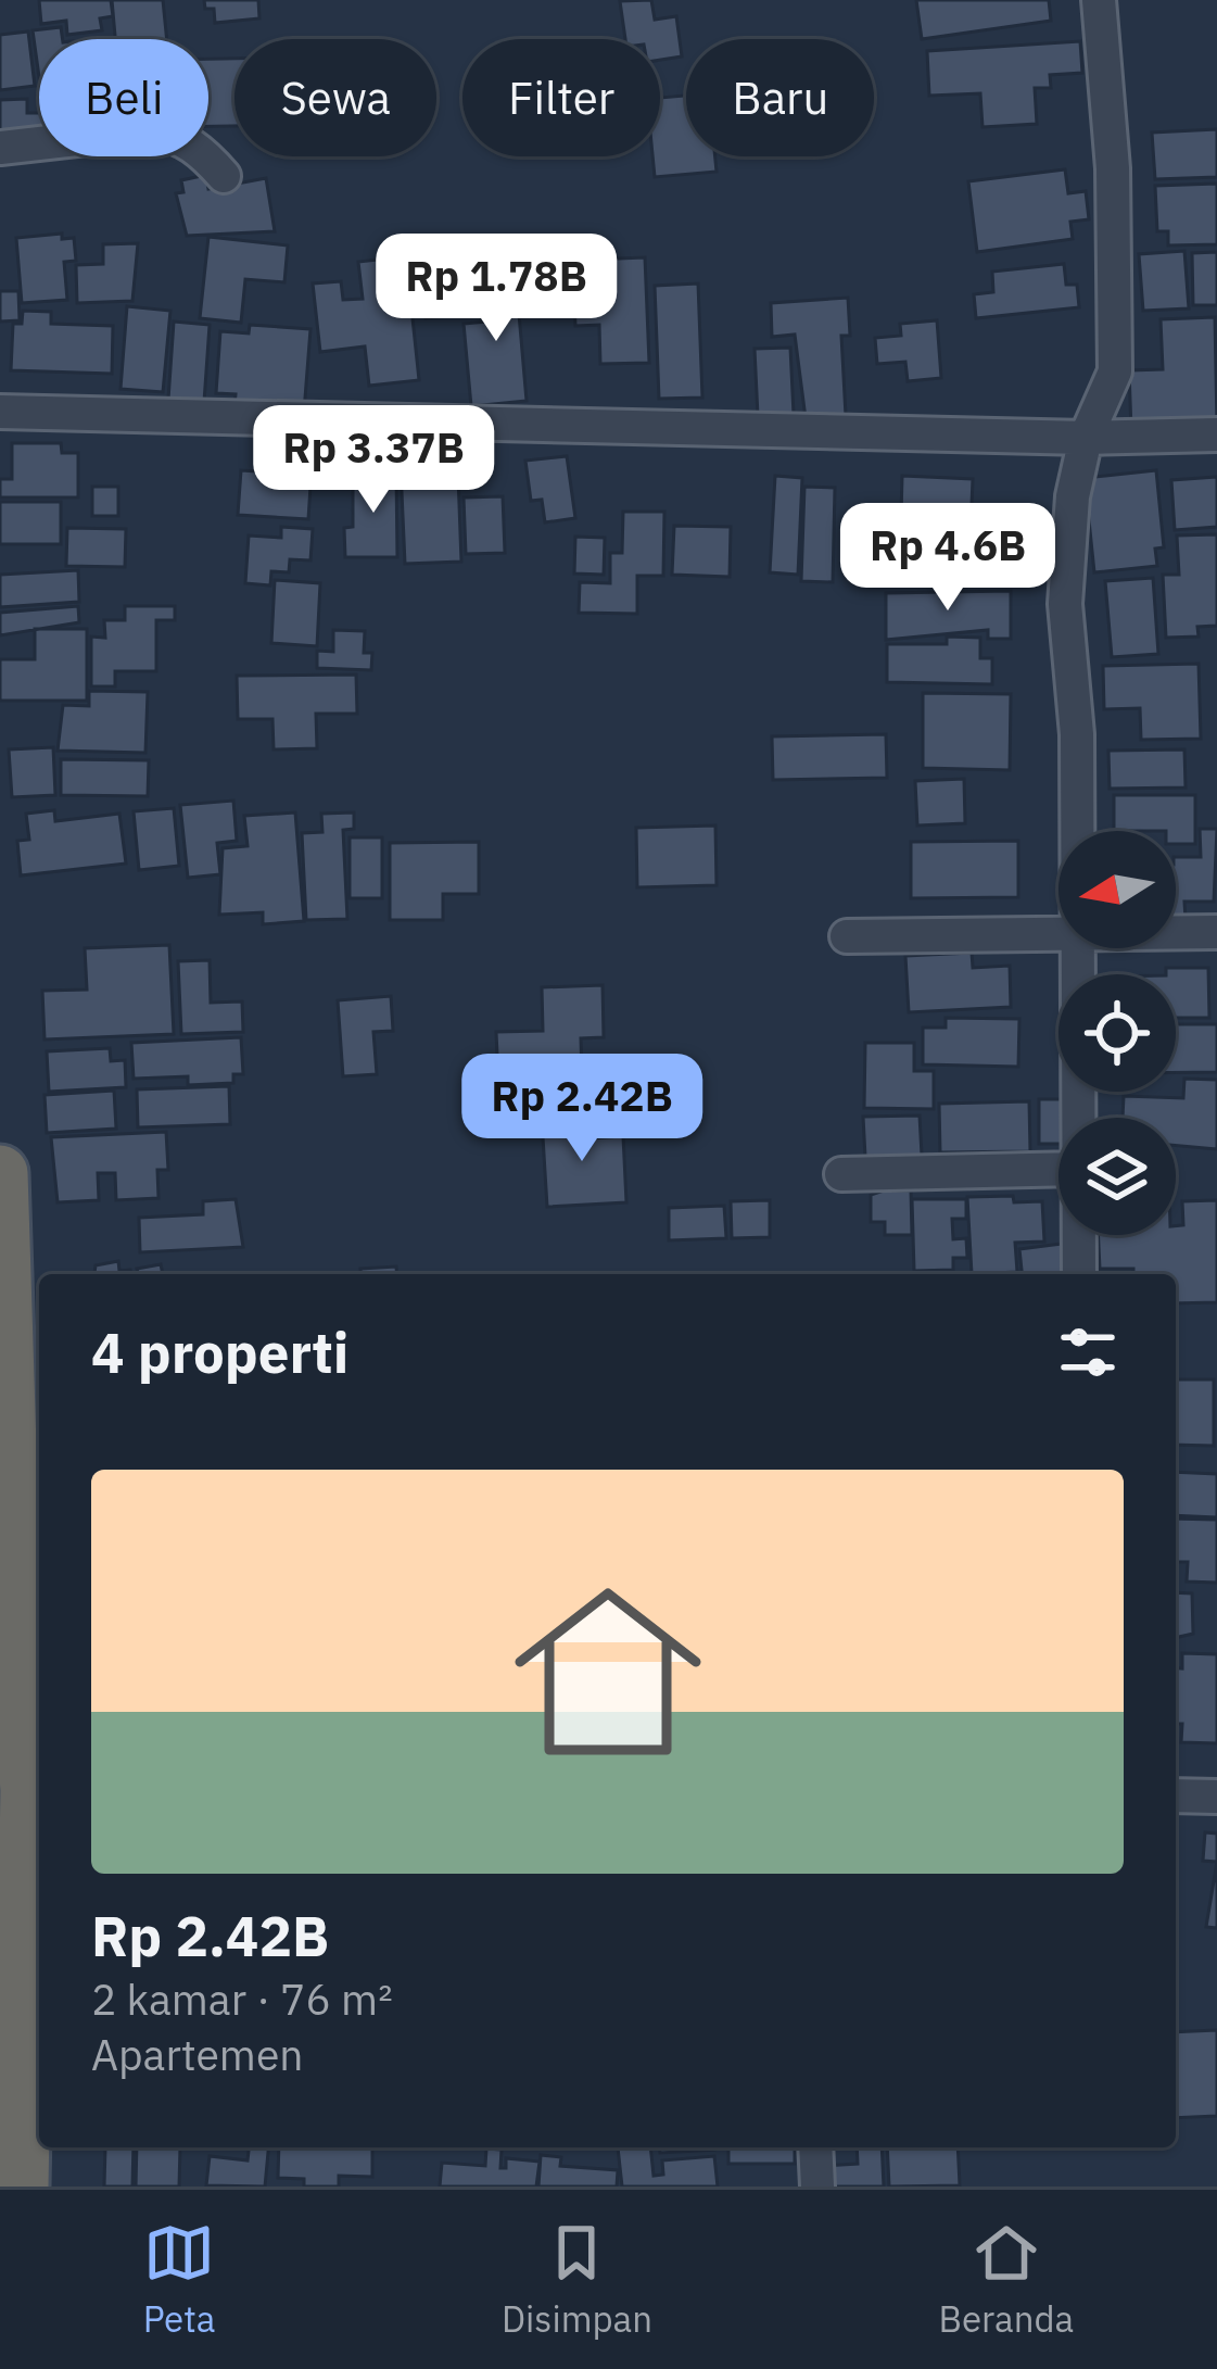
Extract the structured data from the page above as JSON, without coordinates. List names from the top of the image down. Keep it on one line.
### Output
{"north":"left","page":{"chip":["Beli","Sewa","Filter","Baru"],"price":["Rp 1.78B","Rp 3.37B","Rp 4.6B","Rp 2.42B"],"heading":"4 properti","list":[{"name":"Rp 2.42B","note":"2 kamar · 76 m² · Apartemen"}],"tabs":["Peta","Disimpan","Beranda"]}}
